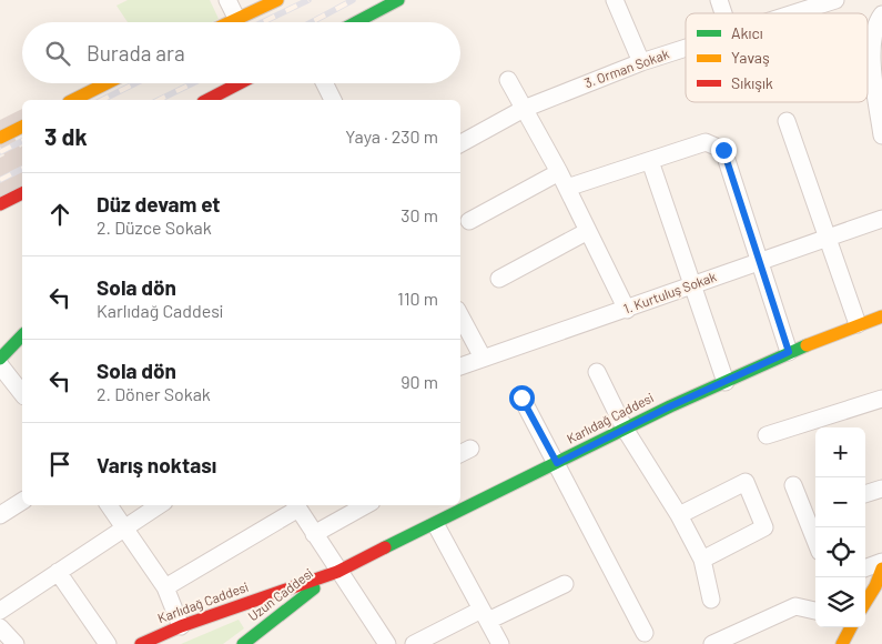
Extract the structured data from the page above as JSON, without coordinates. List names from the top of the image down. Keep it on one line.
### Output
{"streets":{"main road":["Karlıdağ Caddesi","Uzun Caddesi"],"street":["3. Orman Sokak","1. Kurtuluş Sokak"]},"crossings":[["Karlıdağ Caddesi","Uzun Caddesi"]],"legend":["Akıcı","Yavaş","Sıkışık"],"page":{"search":"Burada ara","heading":["3 dk","Yaya · 230 m"],"list":[["Düz devam et","2. Düzce Sokak","30 m"],["Sola dön","Karlıdağ Caddesi","110 m"],["Sola dön","2. Döner Sokak","90 m"],"Varış noktası"],"map_buttons":["+","−"]}}
